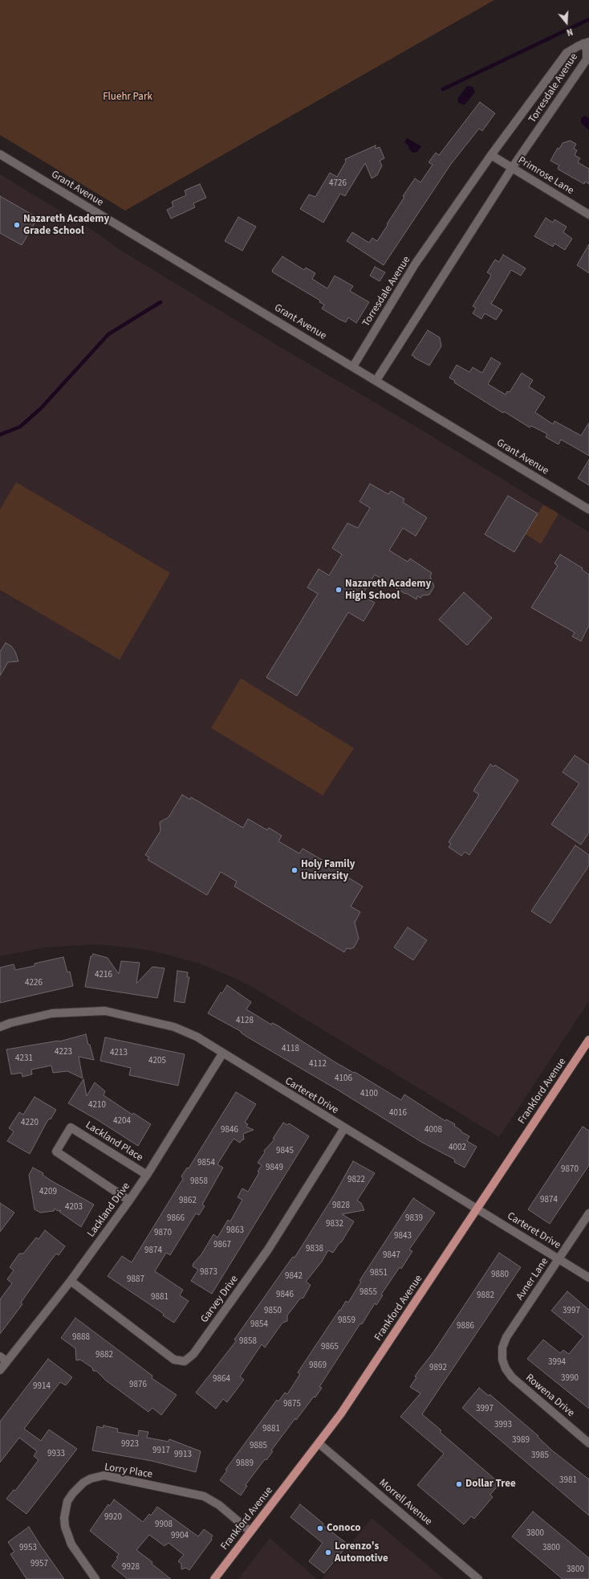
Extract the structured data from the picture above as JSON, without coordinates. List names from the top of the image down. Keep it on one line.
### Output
{"streets":{"main road":["Frankford Avenue"],"street":["Torresdale Avenue","Primrose Lane","Grant Avenue","Carteret Drive","Lackland Place","Lackland Drive","Avner Lane","Garvey Drive","Rowena Drive","Lorry Place","Morrell Avenue"]},"crossings":[["Torresdale Avenue","Primrose Lane"],["Torresdale Avenue","Grant Avenue"],["Frankford Avenue","Carteret Drive"],["Frankford Avenue","Lorry Place"],["Frankford Avenue","Morrell Avenue"],["Carteret Drive","Lackland Drive"],["Carteret Drive","Avner Lane"],["Carteret Drive","Garvey Drive"],["Lackland Place","Lackland Drive"],["Lackland Drive","Garvey Drive"],["Avner Lane","Rowena Drive"]],"parks":["Fluehr Park"],"places":["Nazareth Academy Grade School","Nazareth Academy High School","Holy Family University","Dollar Tree","Conoco","Lorenzo's Automotive"],"house_numbers":["4726","4216","4226","4128","4118","4223","4213","4231","4205","4112","4106","4100","4210","4016","4204","4220","9846","4008","4002","9845","9854","9849","9870","9822","9858","4209","9874","9862","9828","4203","9866","9839","9832","9863","9870","9843","9867","9838","9874","9847","9873","9851","9880","9842","9887","9855","9846","9882","9881","9850","3997","9859","9854","9886","9888","9858","9865","9882","3994","9869","9892","3990","9864","9876","9914","9875","3997","3993","9881","3989","9923","9885","9917","9933","9913","3985","9889","3981","9920","9908","3800","9904","9953","3800","9957","9928","3800"],"north":"bottom"}
